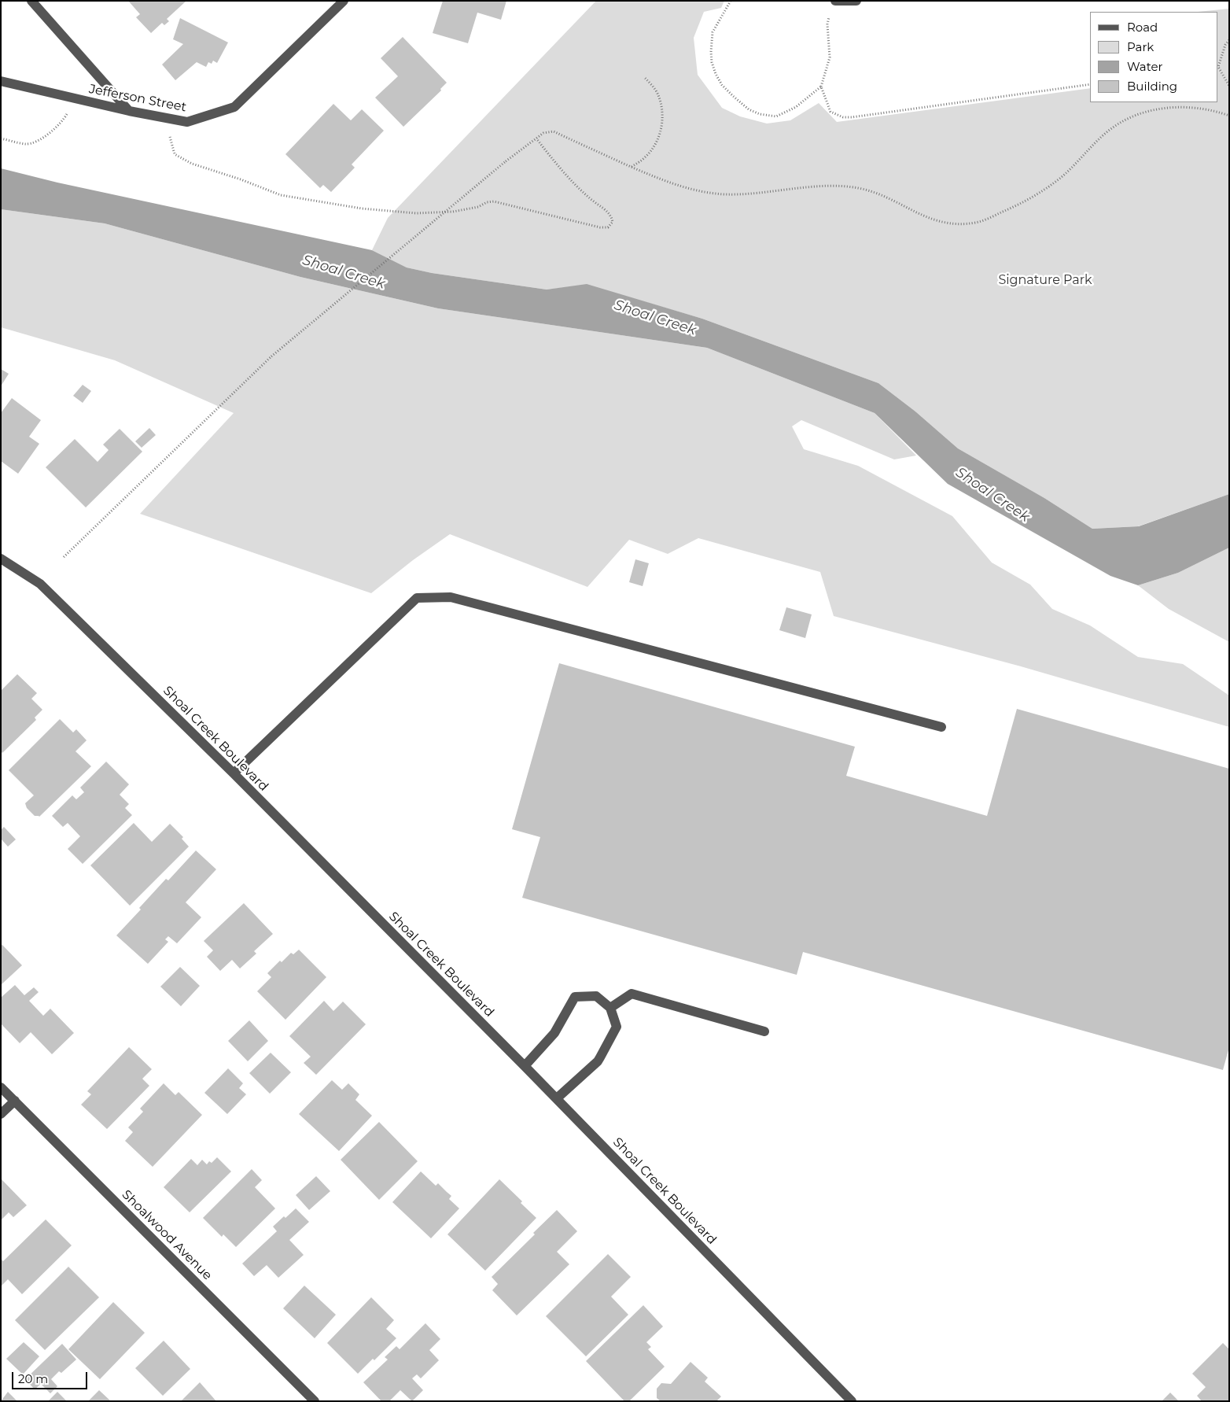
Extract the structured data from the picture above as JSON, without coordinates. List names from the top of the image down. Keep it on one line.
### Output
{"streets":{"street":["Jefferson Street","Shoal Creek Boulevard","Shoalwood Avenue"]},"water":["Shoal Creek"],"parks":["Signature Park"],"legend":["Road","Park","Water","Building"],"scale_bar":"20 m"}
